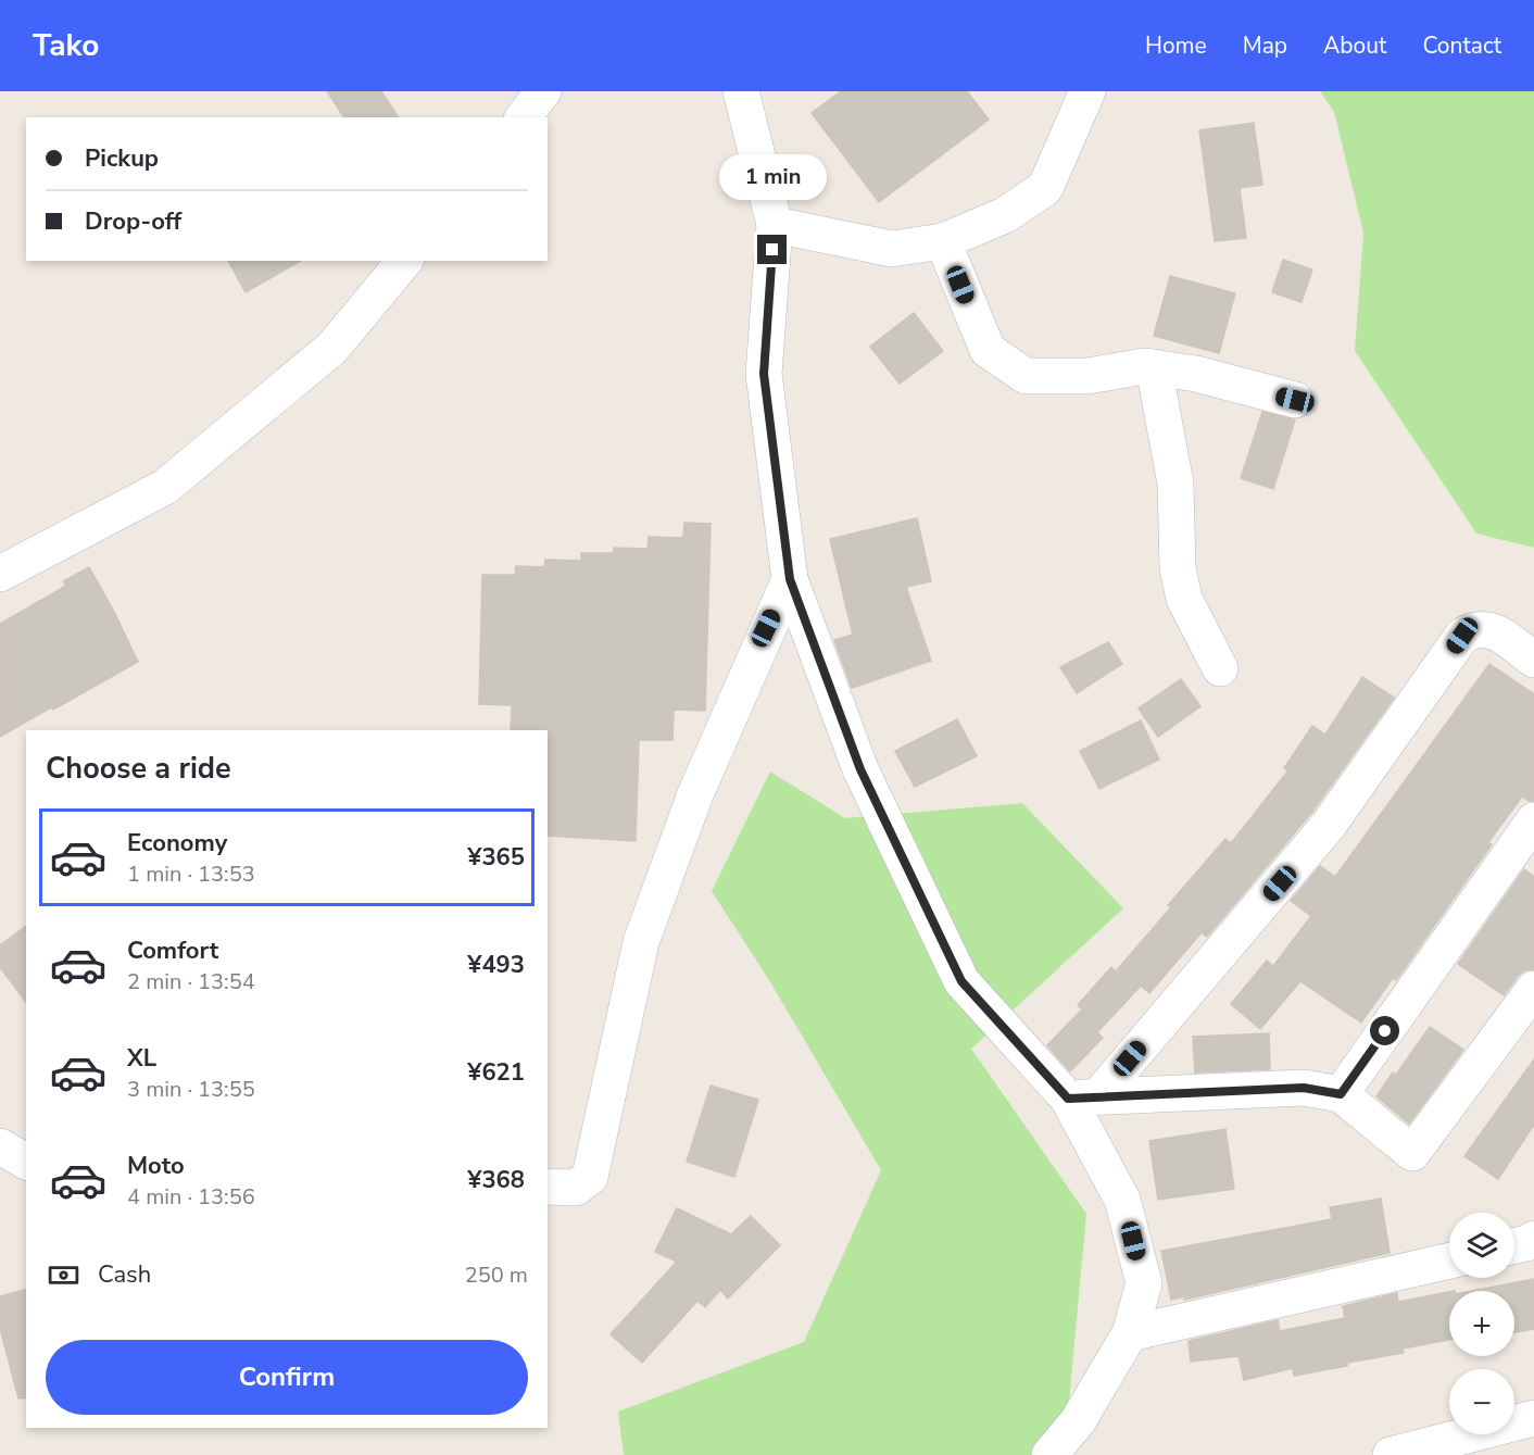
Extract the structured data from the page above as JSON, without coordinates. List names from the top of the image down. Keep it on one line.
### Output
{"page":{"header":"Tako","nav":["Home","Map","About","Contact"],"banner":["Pickup","Drop-off"],"bubble":"1 min","heading":"Choose a ride","list":[{"name":"Economy","note":"1 min · 13:53","value":"¥365"},{"name":"Comfort","note":"2 min · 13:54","value":"¥493"},{"name":"XL","note":"3 min · 13:55","value":"¥621"},{"name":"Moto","note":"4 min · 13:56","value":"¥368"}],"map_buttons":["+","−"],"pay":["Cash","250 m"],"buttons":"Confirm"}}
